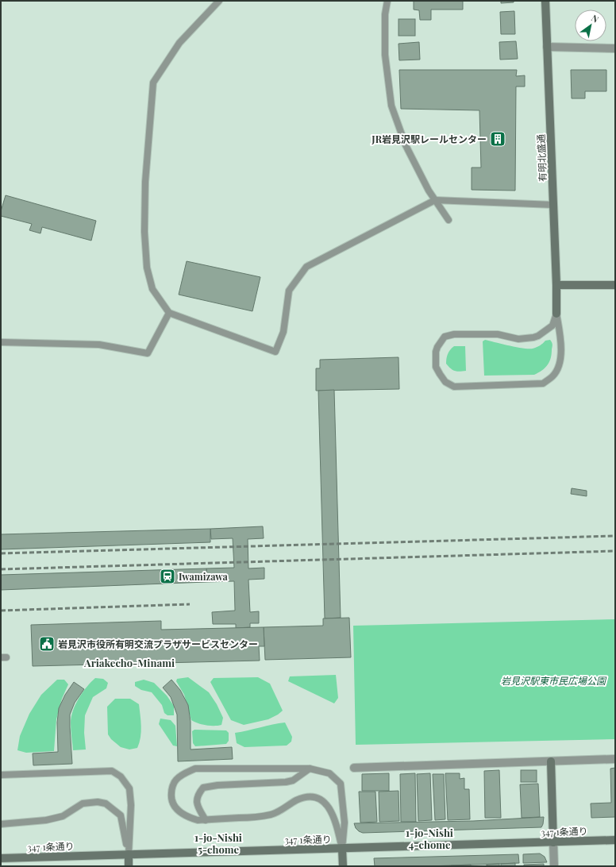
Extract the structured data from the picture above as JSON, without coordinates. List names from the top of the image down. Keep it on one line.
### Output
{"streets":{"street":["有明北盛通","347 1条通り"]},"districts":["Ariakecho-Minami","1-jo-Nishi 4-chome","1-jo-Nishi 5-chome"],"parks":["岩見沢駅東市民広場公園"],"places":{"building":["JR岩見沢駅レールセンター"],"station":["Iwamizawa"],"public building":["岩見沢市役所有明交流プラザサービスセンター"]},"north":"top right"}
